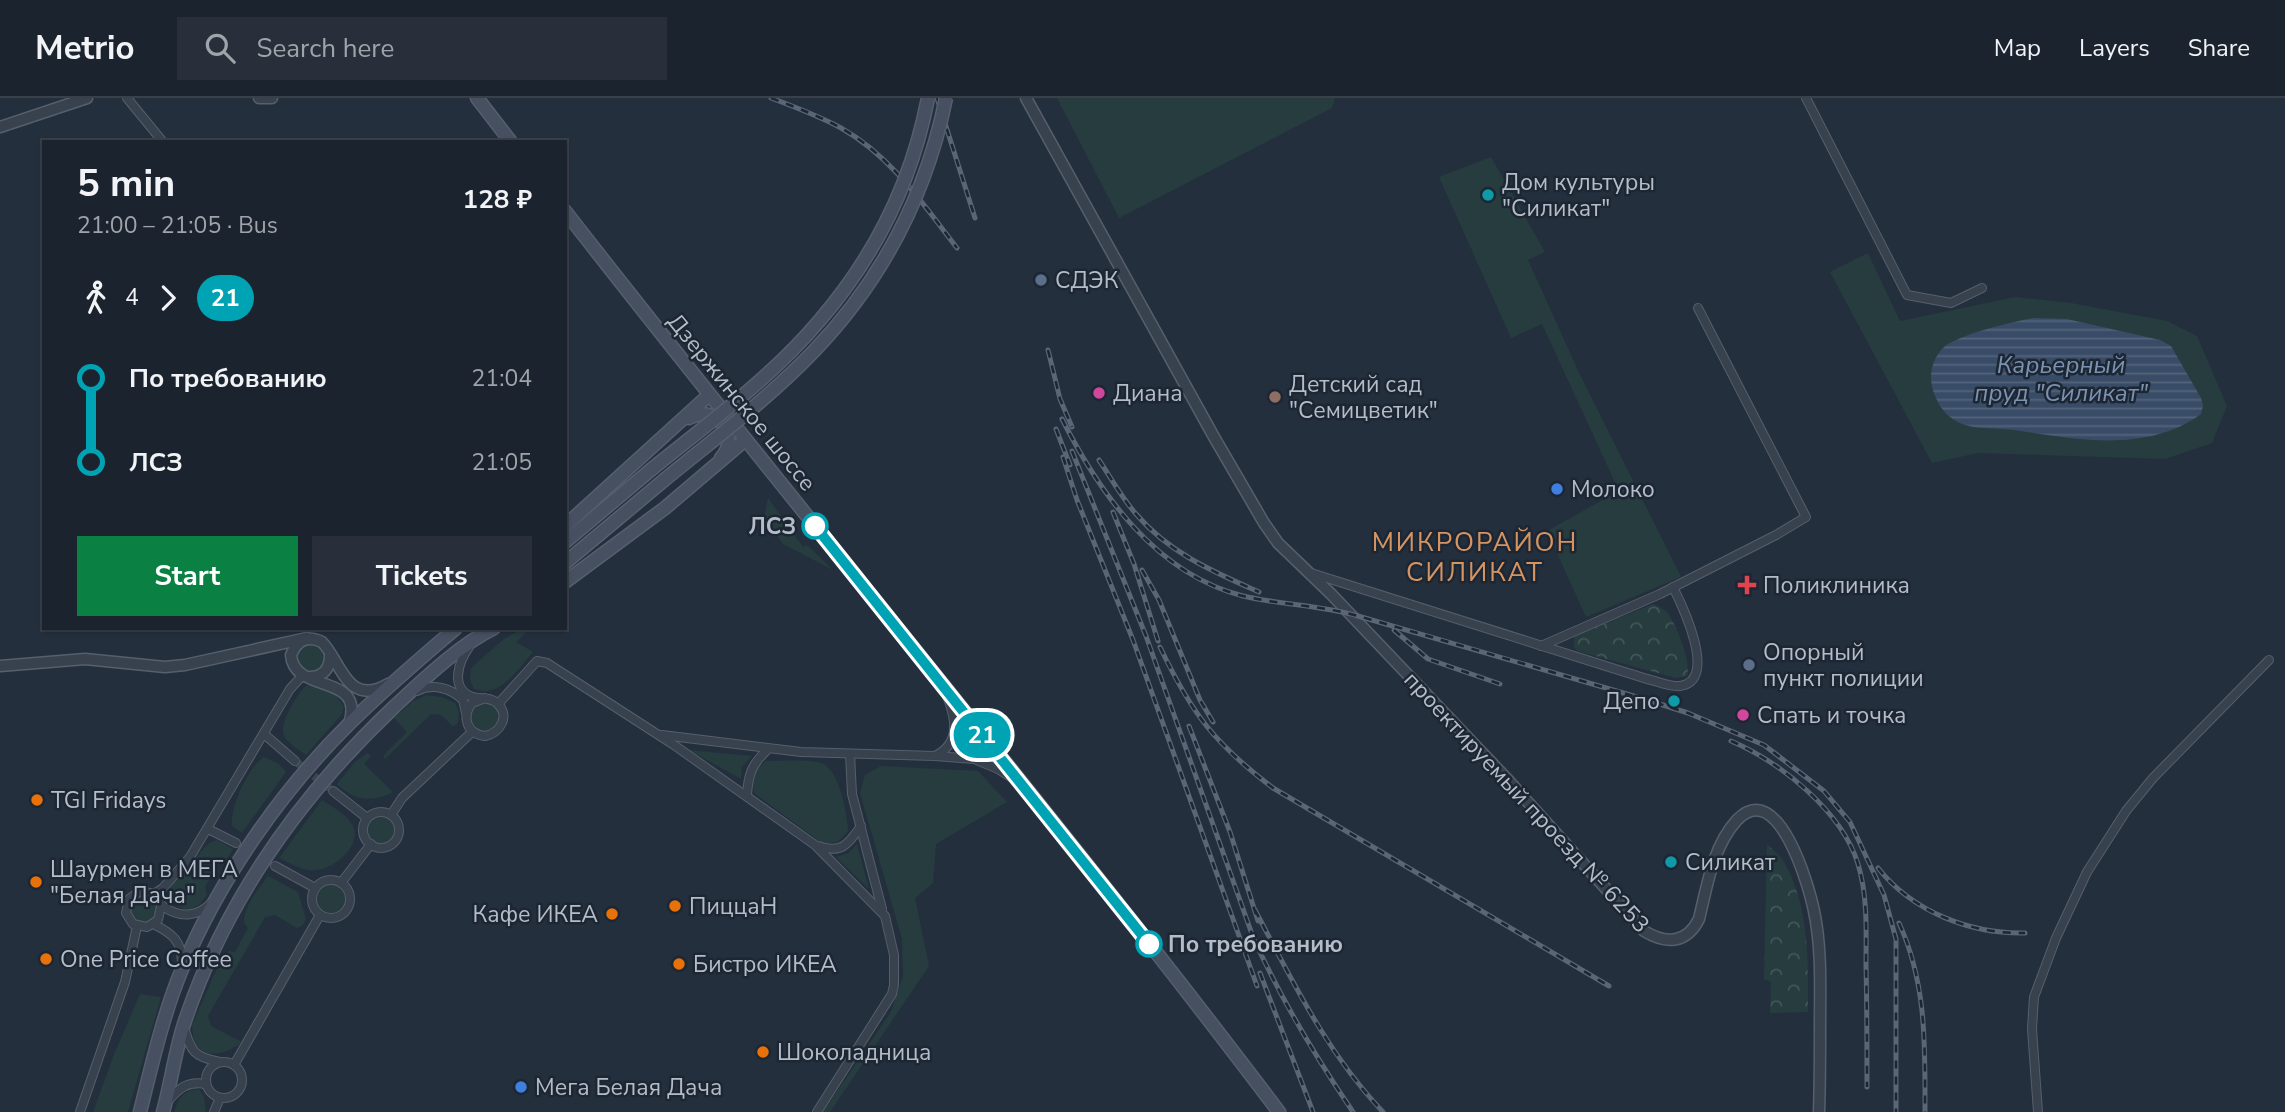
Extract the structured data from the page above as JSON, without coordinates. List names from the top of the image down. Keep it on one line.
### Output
{"streets":{"main road":["Дзержинское шоссе"],"street":["проектируемый проезд № 6253"]},"districts":["МИКРОРАЙОН СИЛИКАТ"],"water":["Карьерный пруд \"Силикат\""],"places":{"other":["Дом культуры \"Силикат\"","СДЭК","Диана","Детский сад \"Семицветик\"","Молоко","ЛСЗ","Опорный пункт полиции","Депо","Спать и точка","TGI Fridays","Силикат","Шаурмен в МЕГА \"Белая Дача\"","ПиццаН","Кафе ИКЕА","По требованию","One Price Coffee","Бистро ИКЕА","Шоколадница","Мега Белая Дача"],"health":["Поликлиника"]},"lines":["bus line 21"],"page":{"header":"Metrio","search":"Search here","nav":["Map","Layers","Share"],"on_map":"21","heading":["5 min","21:00 – 21:05 · Bus","128 ₽"],"legs":["4","21"],"list":[{"name":"По требованию","value":"21:04"},{"name":"ЛСЗ","value":"21:05"}],"buttons":["Start","Tickets"]}}
